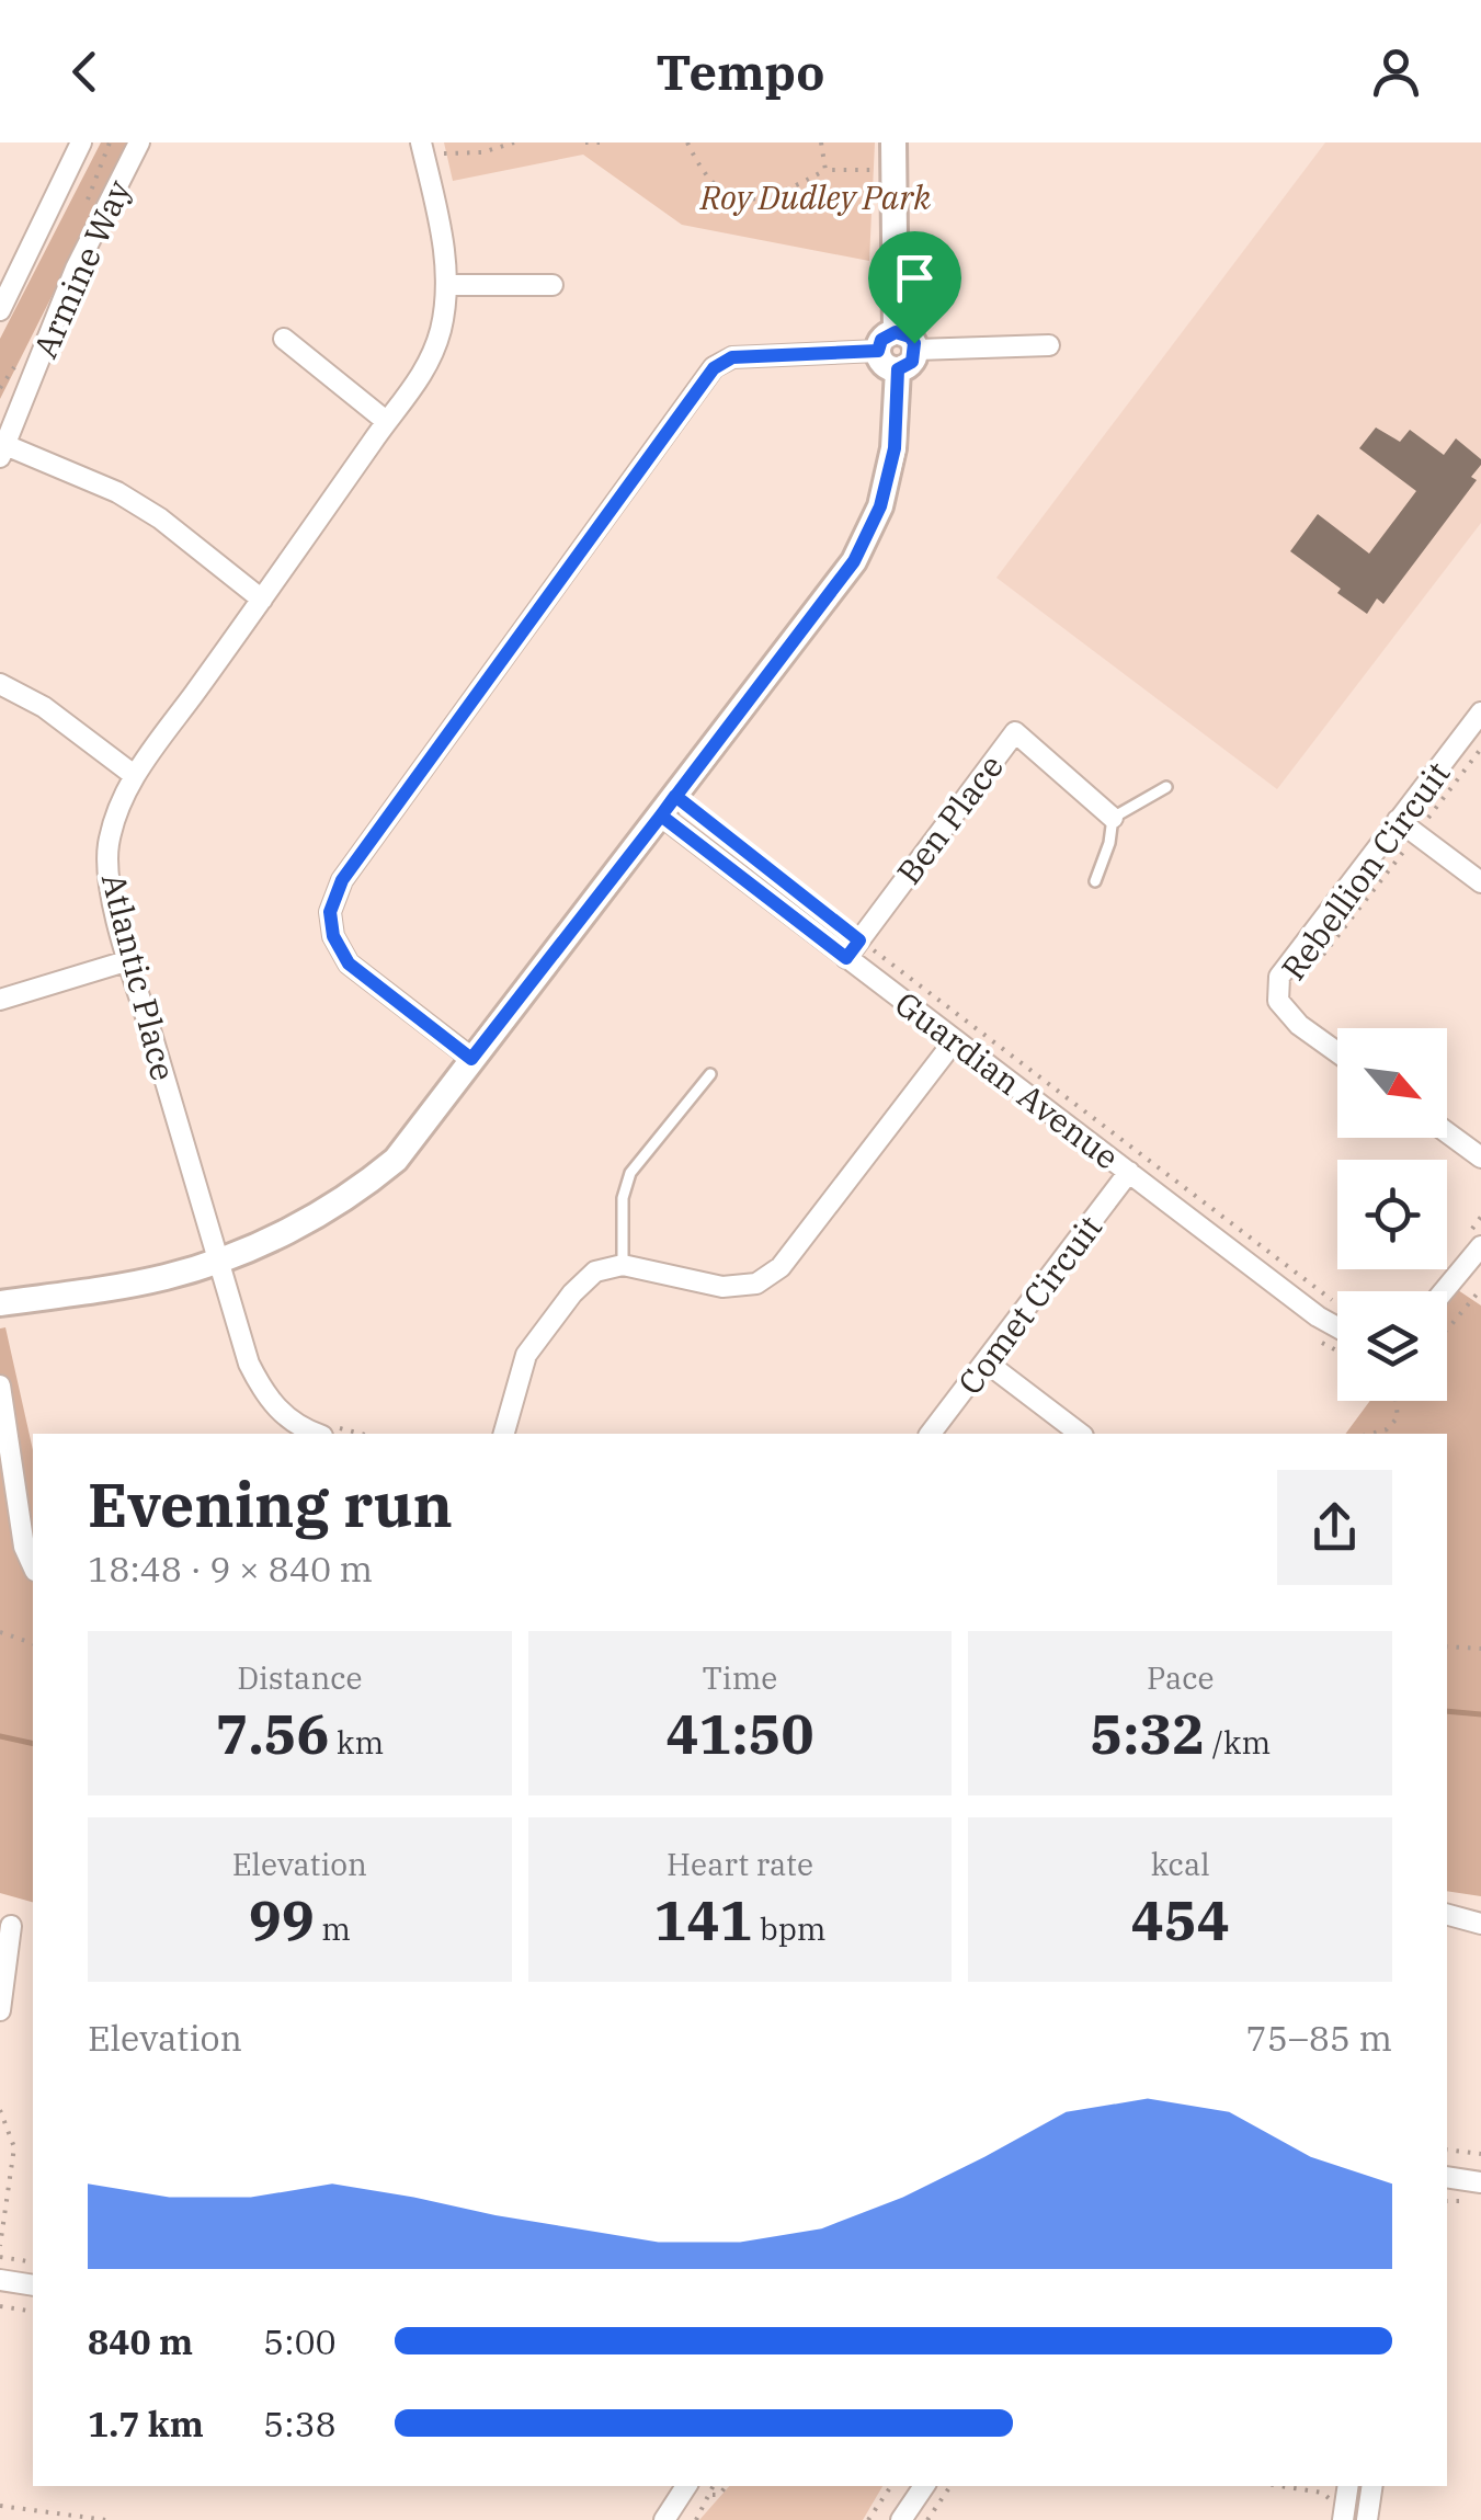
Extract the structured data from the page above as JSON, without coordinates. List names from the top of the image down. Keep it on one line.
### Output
{"streets":{"street":["Armine Way","Ben Place","Rebellion Circuit","Atlantic Place","Guardian Avenue","Comet Circuit"]},"crossings":[["Ben Place","Guardian Avenue"],["Guardian Avenue","Comet Circuit"]],"parks":["Roy Dudley Park"],"north":"bottom right","page":{"header":"Tempo","heading":["Evening run","18:48 · 9 × 840 m"],"stats":[["Distance","7.56 km"],["Time","41:50"],["Pace","5:32 /km"],["Elevation","99 m"],["Heart rate","141 bpm"],["kcal","454"]],"chart":["Elevation","75–85 m"],"list":[{"name":"840 m","note":"5:00"},{"name":"1.7 km","note":"5:38"}]}}
